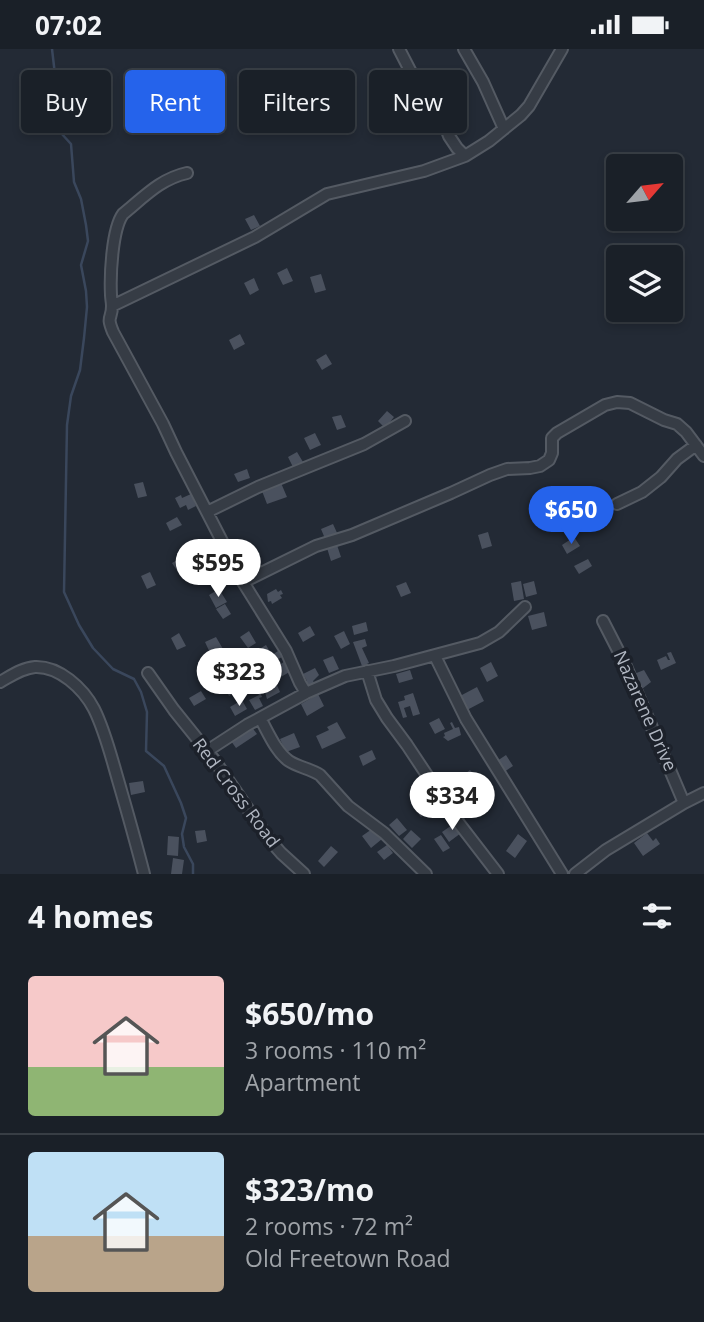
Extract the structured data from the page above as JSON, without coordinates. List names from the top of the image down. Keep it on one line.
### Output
{"streets":{"street":["Nazarene Drive","Red Cross Road"]},"north":"top right","page":{"status":"07:02","chip":["Buy","Rent","Filters","New"],"price":["$650","$595","$323","$334"],"heading":"4 homes","list":[{"name":"$650/mo","note":"3 rooms · 110 m² · Apartment"},{"name":"$323/mo","note":"2 rooms · 72 m² · Old Freetown Road"}]}}
